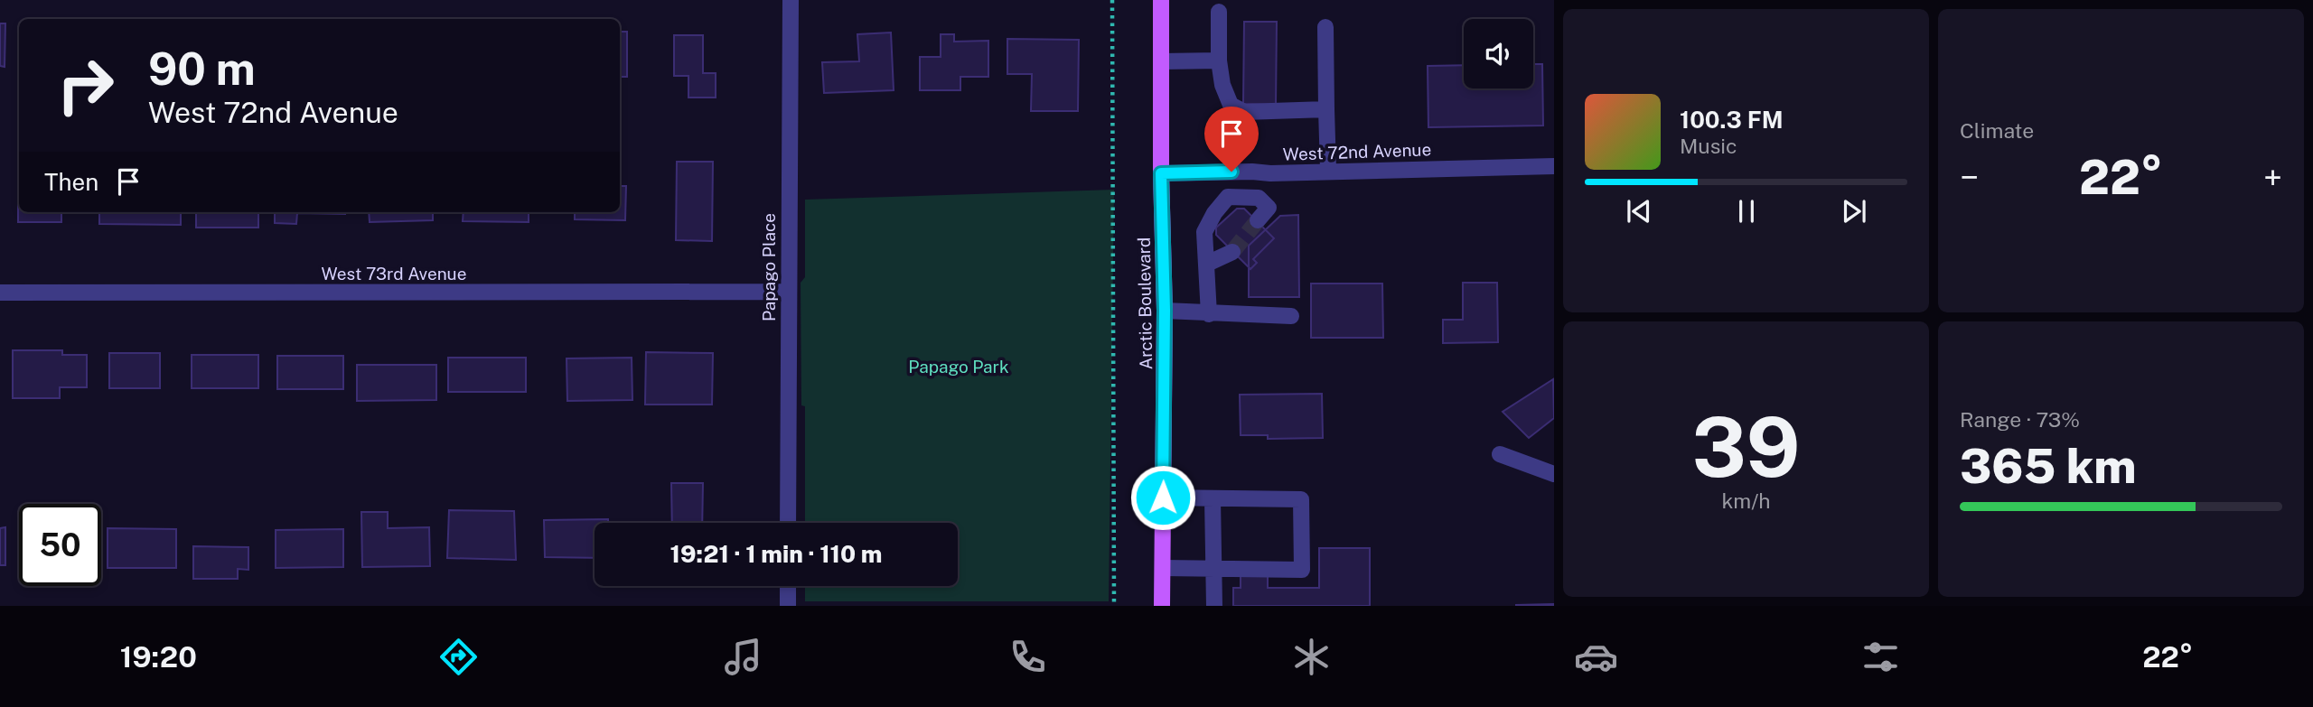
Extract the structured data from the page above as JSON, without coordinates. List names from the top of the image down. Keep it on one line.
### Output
{"streets":{"main road":["Arctic Boulevard"],"street":["West 72nd Avenue","Papago Place","West 73rd Avenue"]},"crossings":[["West 72nd Avenue","Arctic Boulevard"],["Papago Place","West 73rd Avenue"]],"parks":["Papago Park"],"page":{"tile":["Climate",["39","km/h"],["Range · 73%","365 km"]],"turn":["90 m","West 72nd Avenue"],"song":["100.3 FM","Music"],"then":"Then","heat":["−","22°","+"],"limit":"50","trip":"19:21 · 1 min · 110 m","tabs":["19:20","22°"]}}
